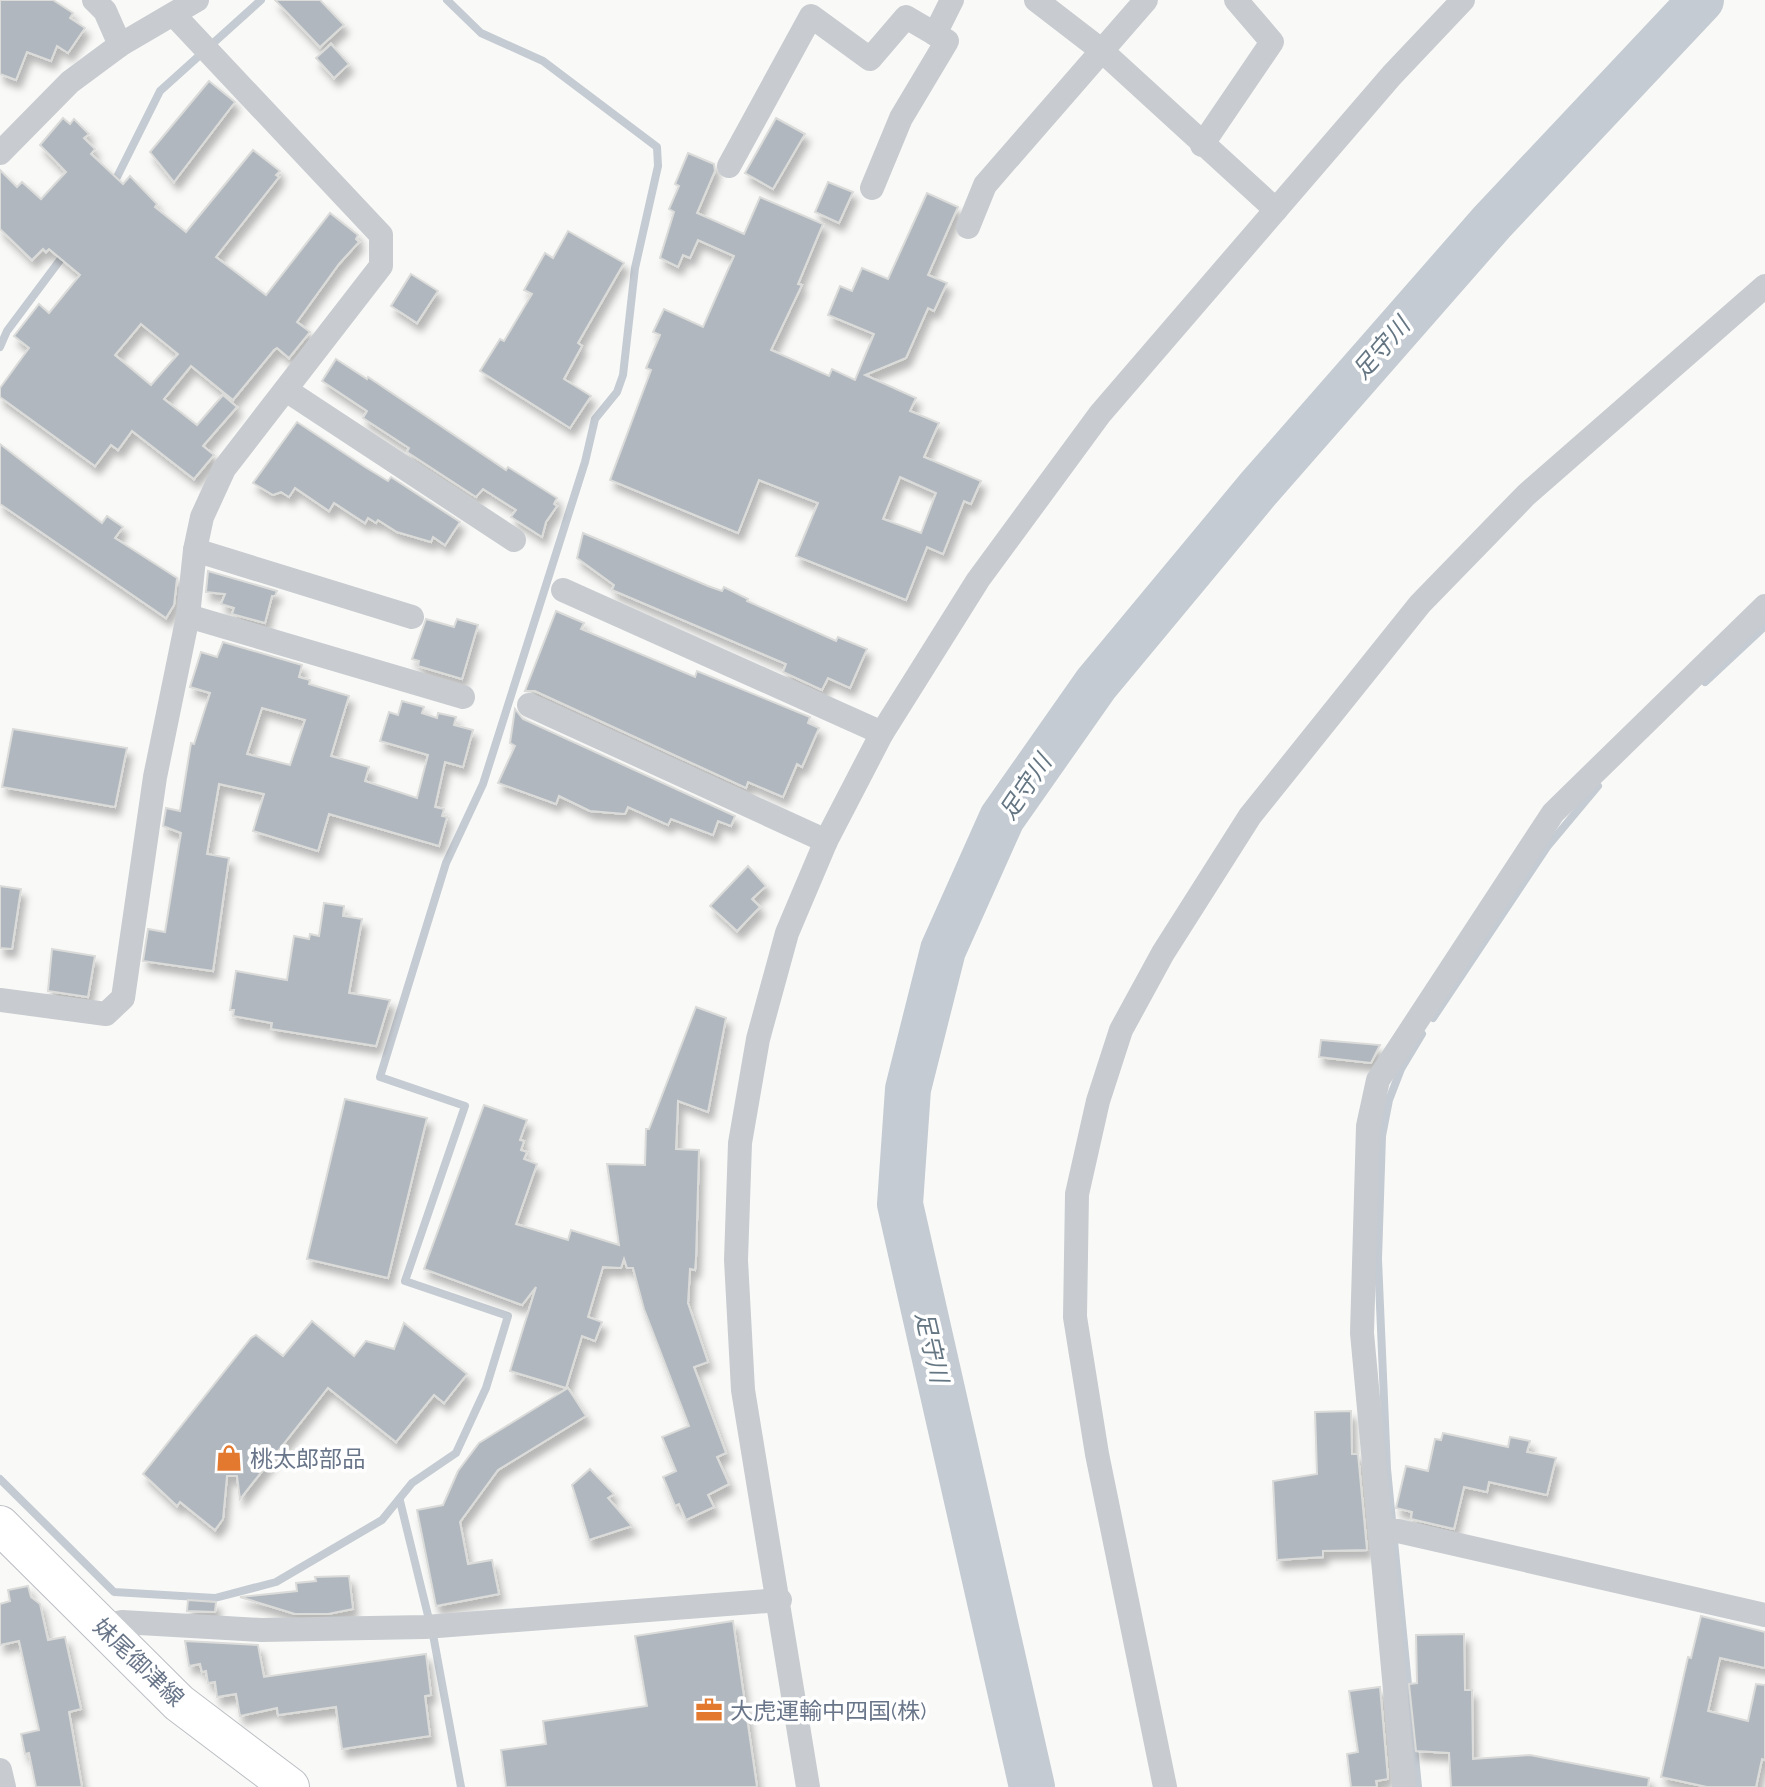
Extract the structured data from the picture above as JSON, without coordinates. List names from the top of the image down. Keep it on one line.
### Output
{"streets":{"main road":["妹尾御津線"]},"water":["足守川"],"places":{"shop":["桃太郎部品"],"office":["大虎運輸中四国(株)"]}}
